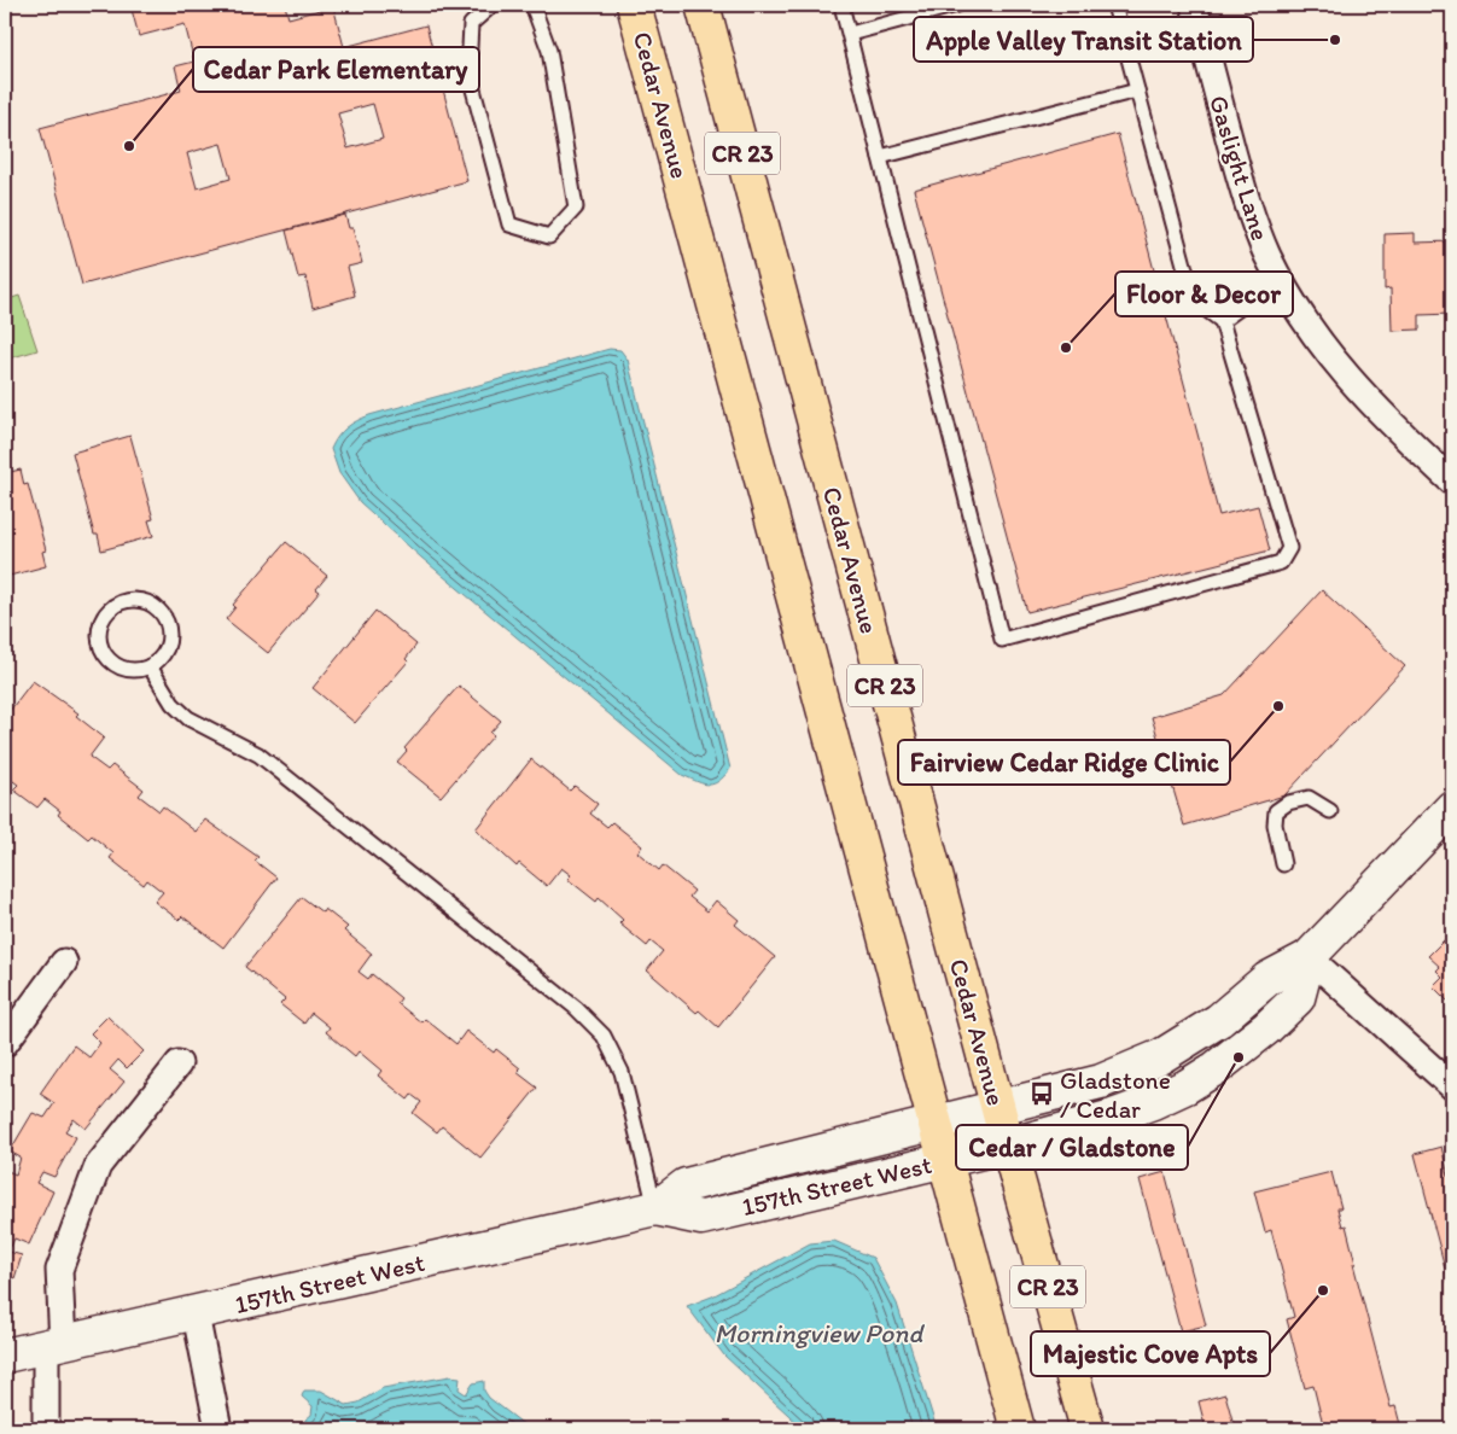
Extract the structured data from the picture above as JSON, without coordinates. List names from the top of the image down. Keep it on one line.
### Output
{"streets":{"main road":["Cedar Avenue","CR 23"],"street":["Gaslight Lane","157th Street West"]},"crossings":[["Cedar Avenue","157th Street West"]],"water":["Morningview Pond"],"places":{"other":["Apple Valley Transit Station","Cedar Park Elementary","Floor & Decor","Fairview Cedar Ridge Clinic","Cedar / Gladstone","Majestic Cove Apts"],"bus stop":["Gladstone / Cedar"]}}
